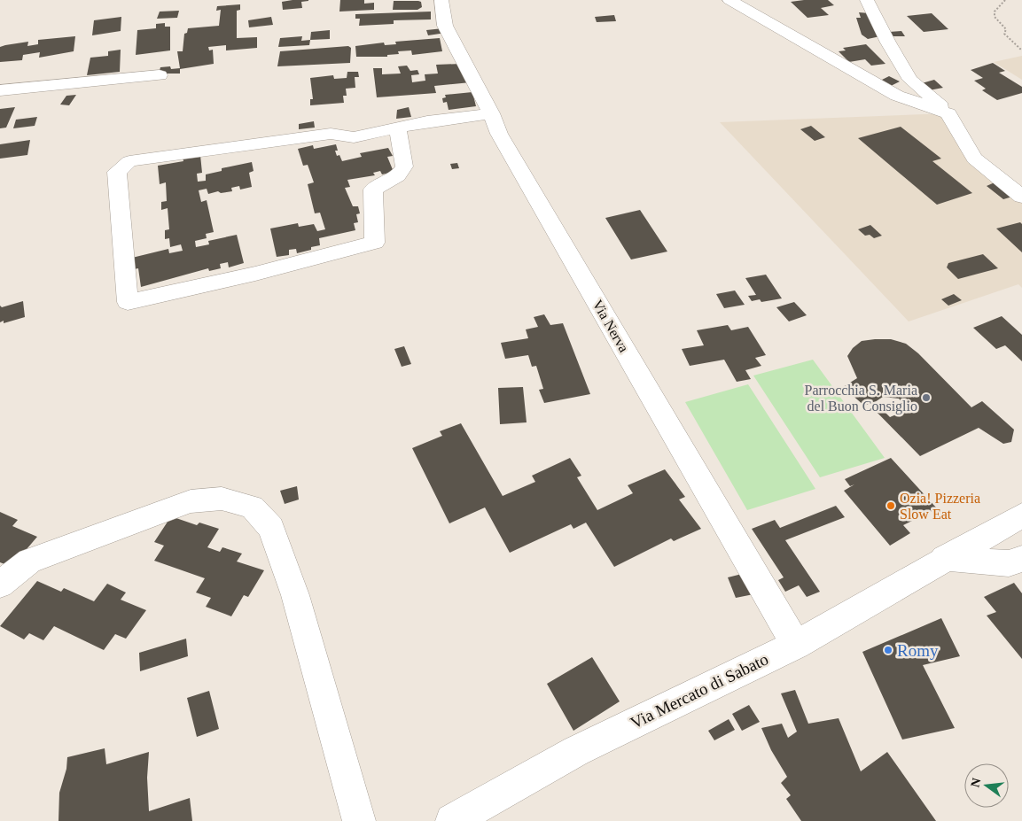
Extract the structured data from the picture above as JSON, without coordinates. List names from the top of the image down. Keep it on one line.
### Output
{"streets":{"street":["Via Nerva","Via Mercato di Sabato"]},"crossings":[["Via Nerva","Via Mercato di Sabato"]],"places":["Parrocchia S. Maria del Buon Consiglio","Ozia! Pizzeria Slow Eat","Romy"],"north":"left"}
